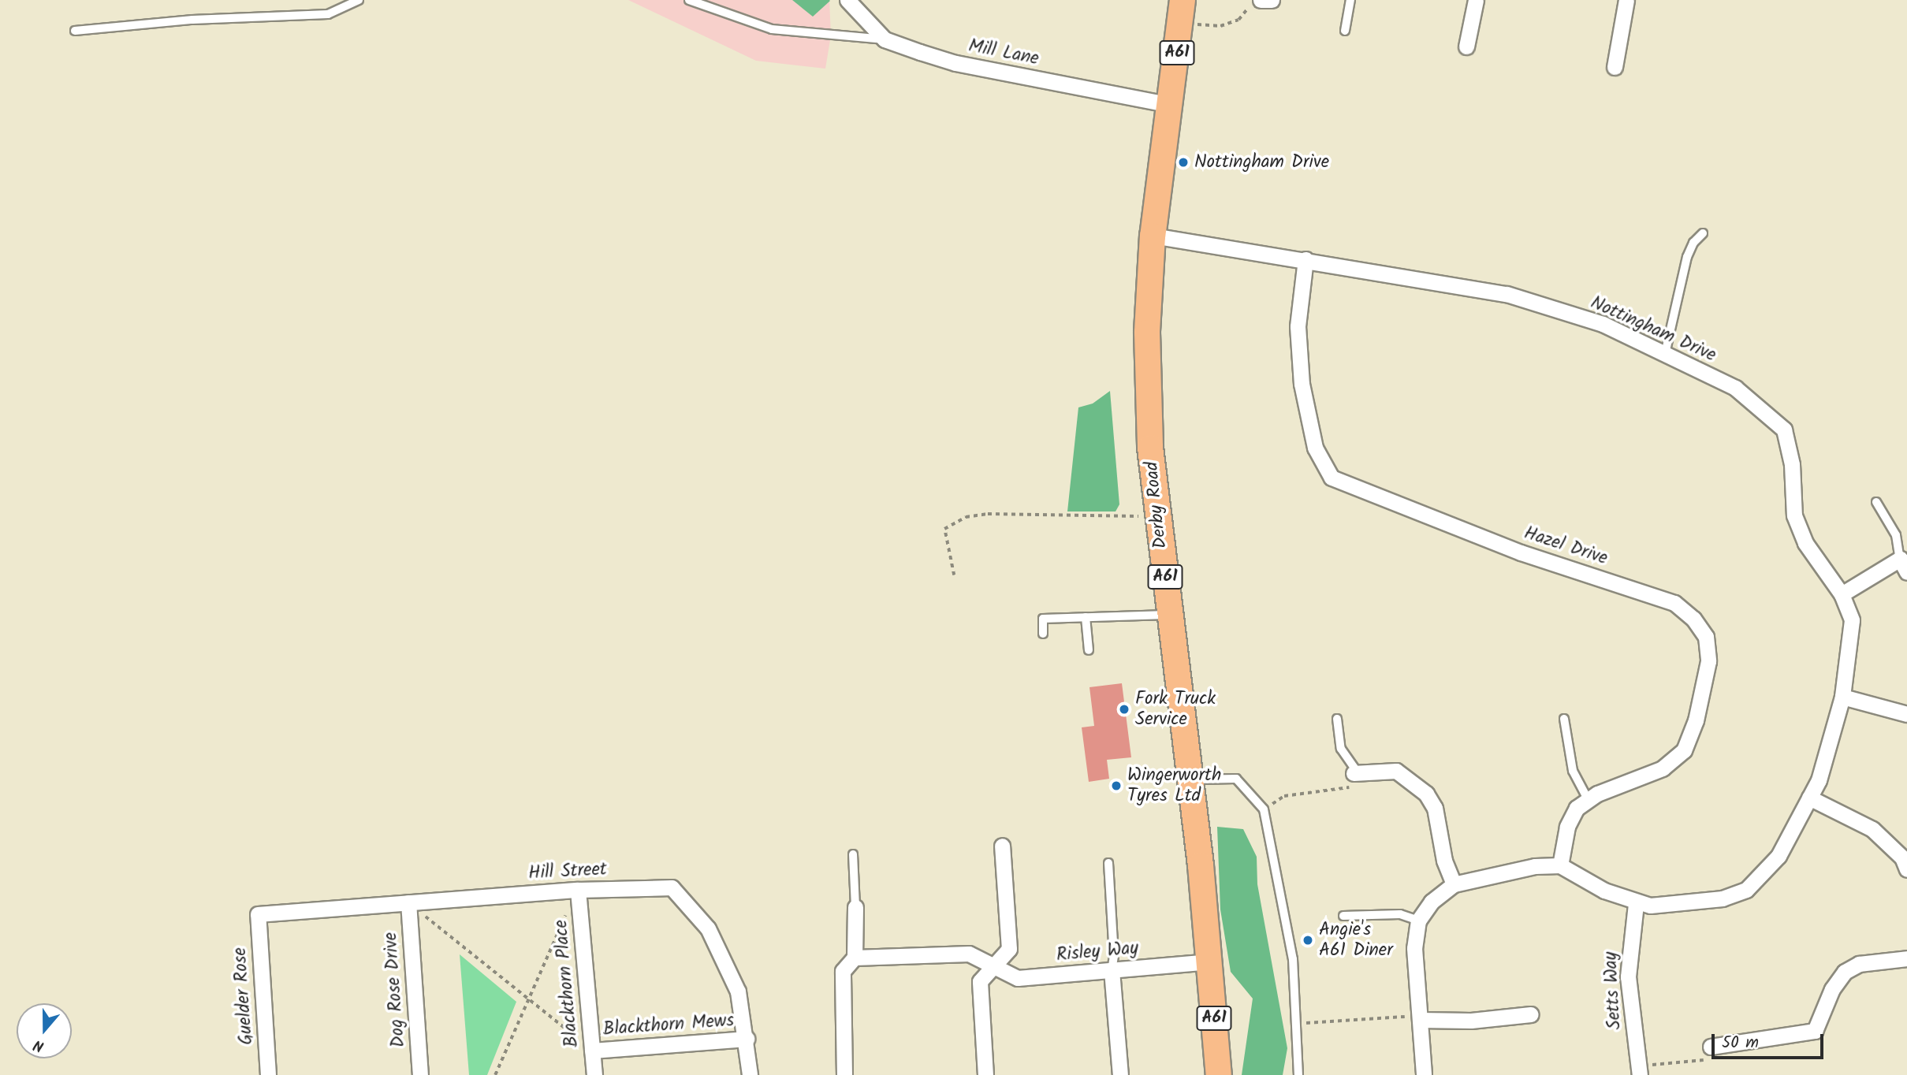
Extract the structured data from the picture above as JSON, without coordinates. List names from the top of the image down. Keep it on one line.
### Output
{"streets":{"highway":["A61","Derby Road"],"street":["Mill Lane","Nottingham Drive","Hazel Drive","Hill Street","Risley Way","Blackthorn Place","Dog Rose Drive","Setts Way","Guelder Rose","Blackthorn Mews"]},"crossings":[["Mill Lane","Derby Road"],["Nottingham Drive","Derby Road"],["Nottingham Drive","Hazel Drive"],["Nottingham Drive","Setts Way"],["Derby Road","Risley Way"],["Hill Street","Blackthorn Place"],["Hill Street","Dog Rose Drive"],["Hill Street","Guelder Rose"],["Hill Street","Blackthorn Mews"],["Blackthorn Place","Blackthorn Mews"]],"places":["Nottingham Drive","Fork Truck Service","Wingerworth Tyres Ltd","Angie's A61 Diner"],"scale_bar":"50 m","north":"bottom"}
